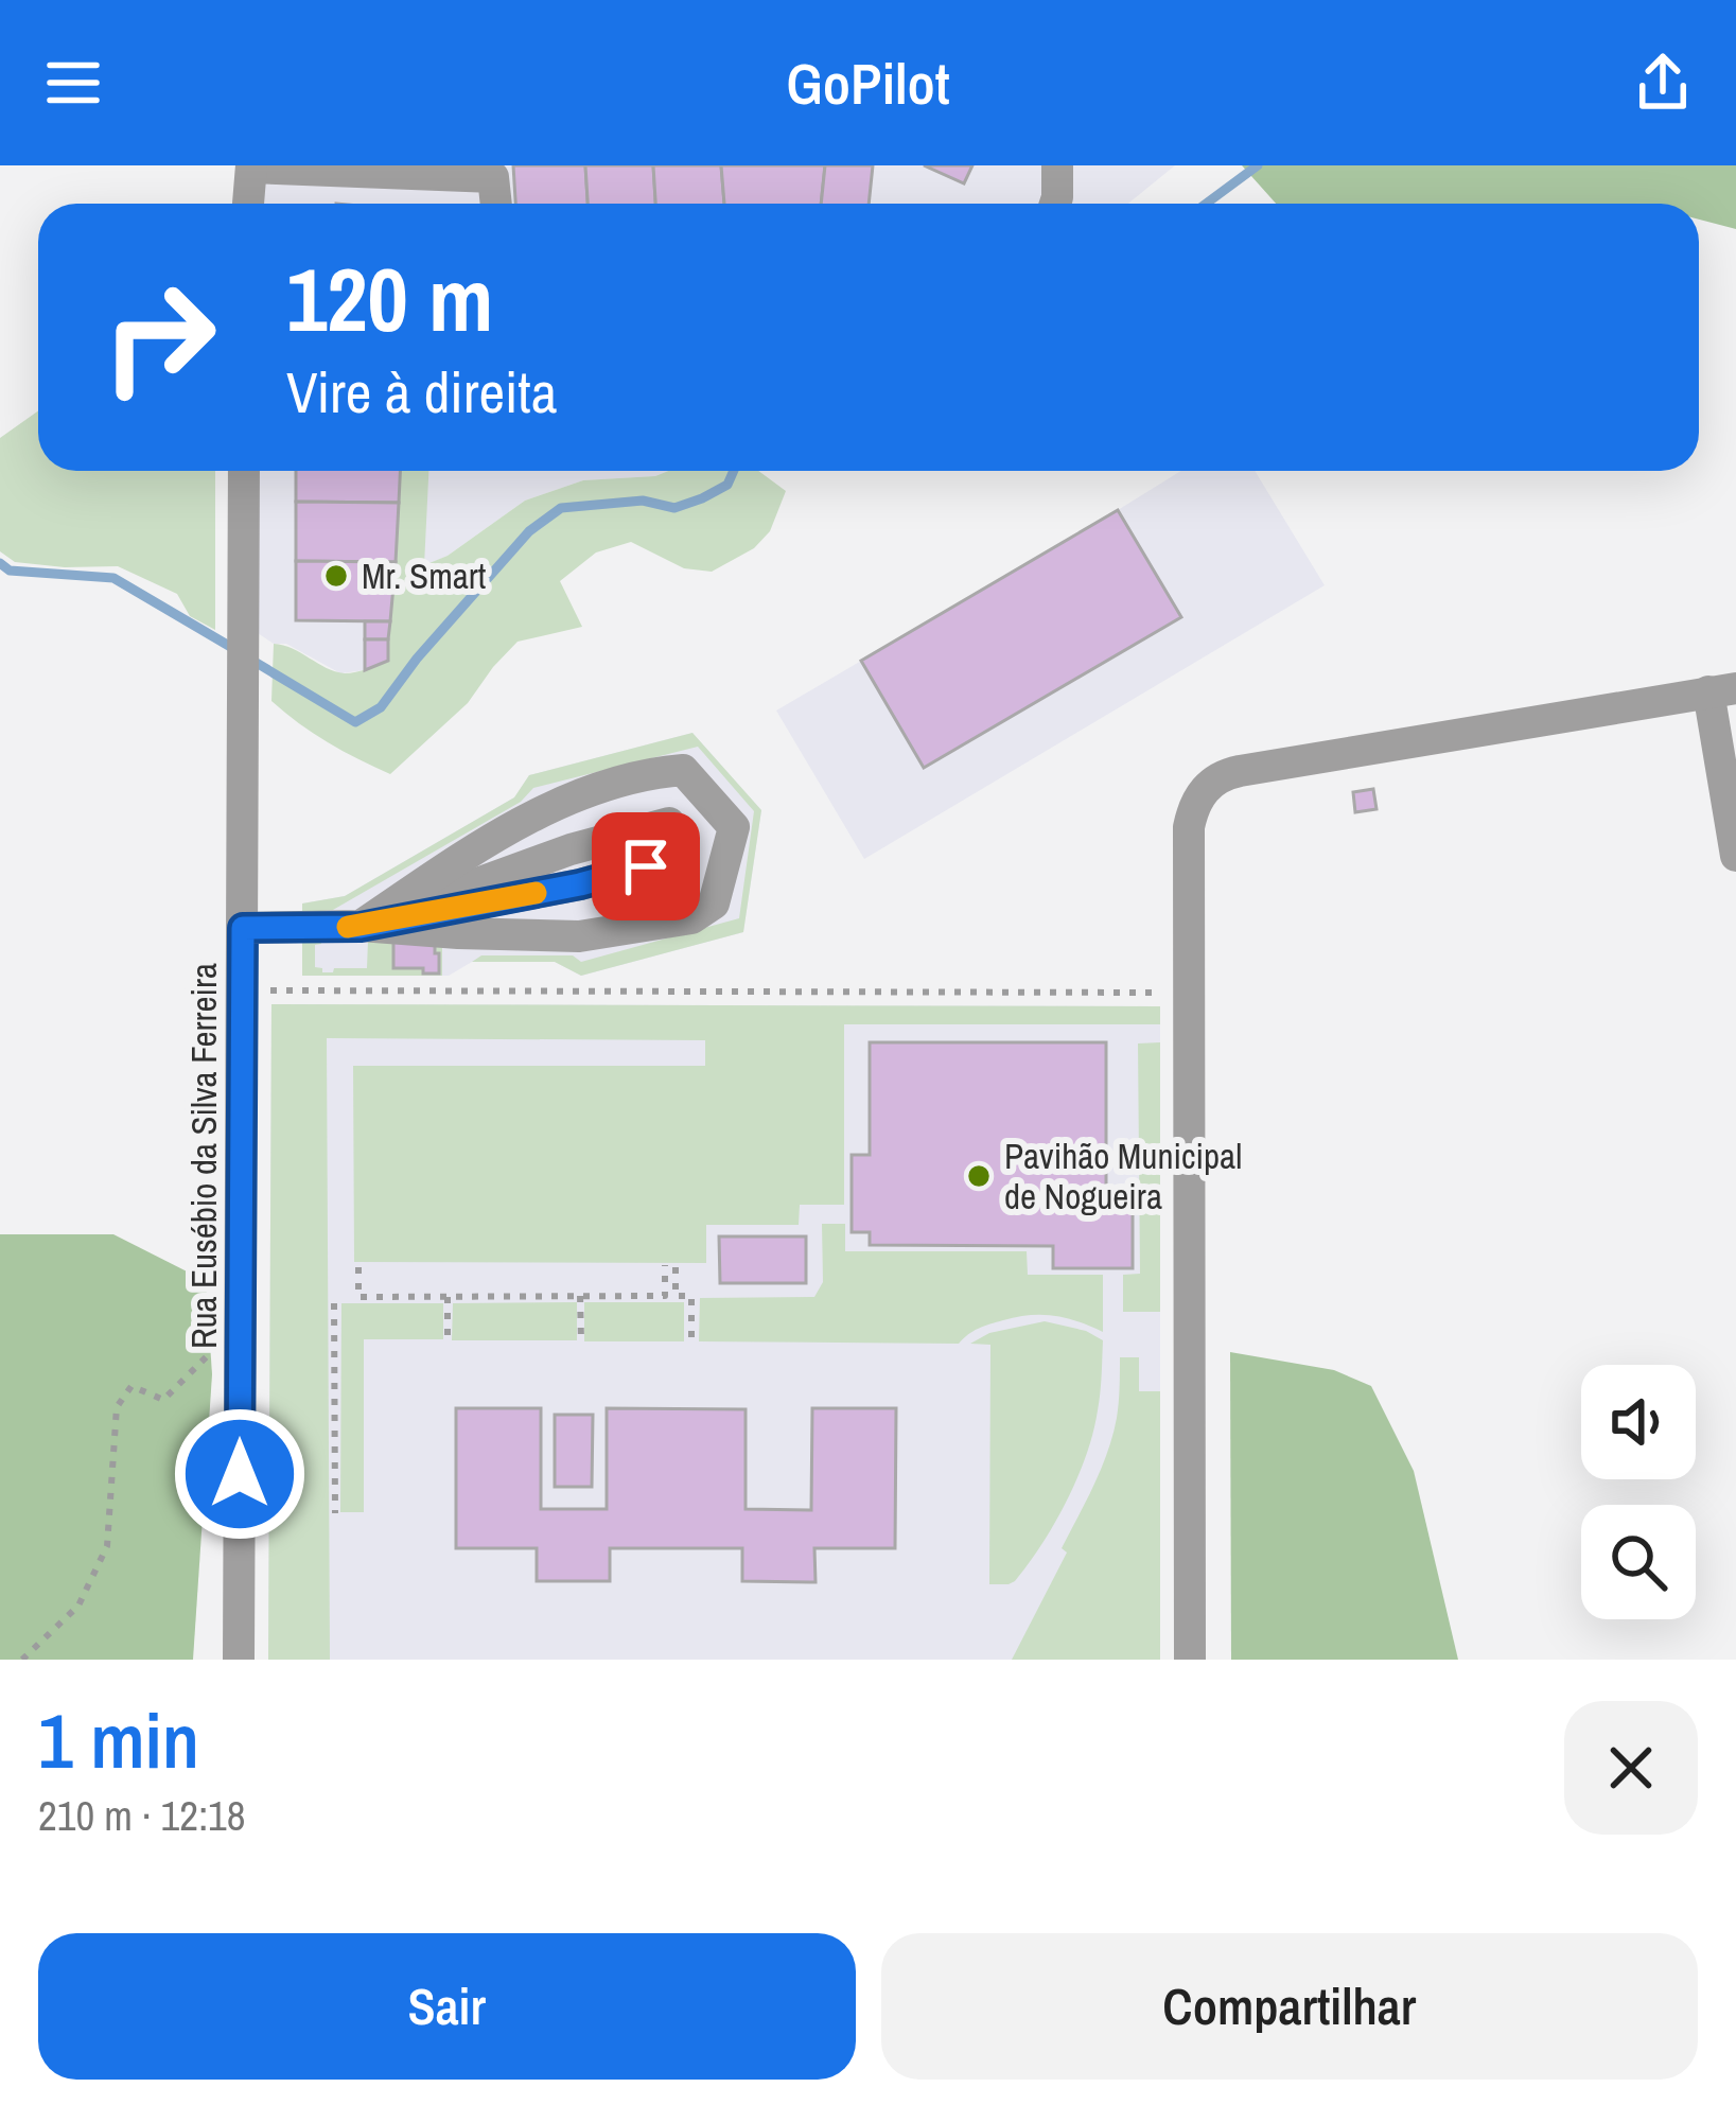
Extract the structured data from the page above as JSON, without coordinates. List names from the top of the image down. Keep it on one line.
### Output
{"streets":{"street":["Rua Eusébio da Silva Ferreira"]},"places":["Mr. Smart","Pavihão Municipal de Nogueira"],"page":{"header":"GoPilot","turn":["120 m","Vire à direita"],"heading":["1 min","210 m · 12:18"],"buttons":["Sair","Compartilhar"]}}
